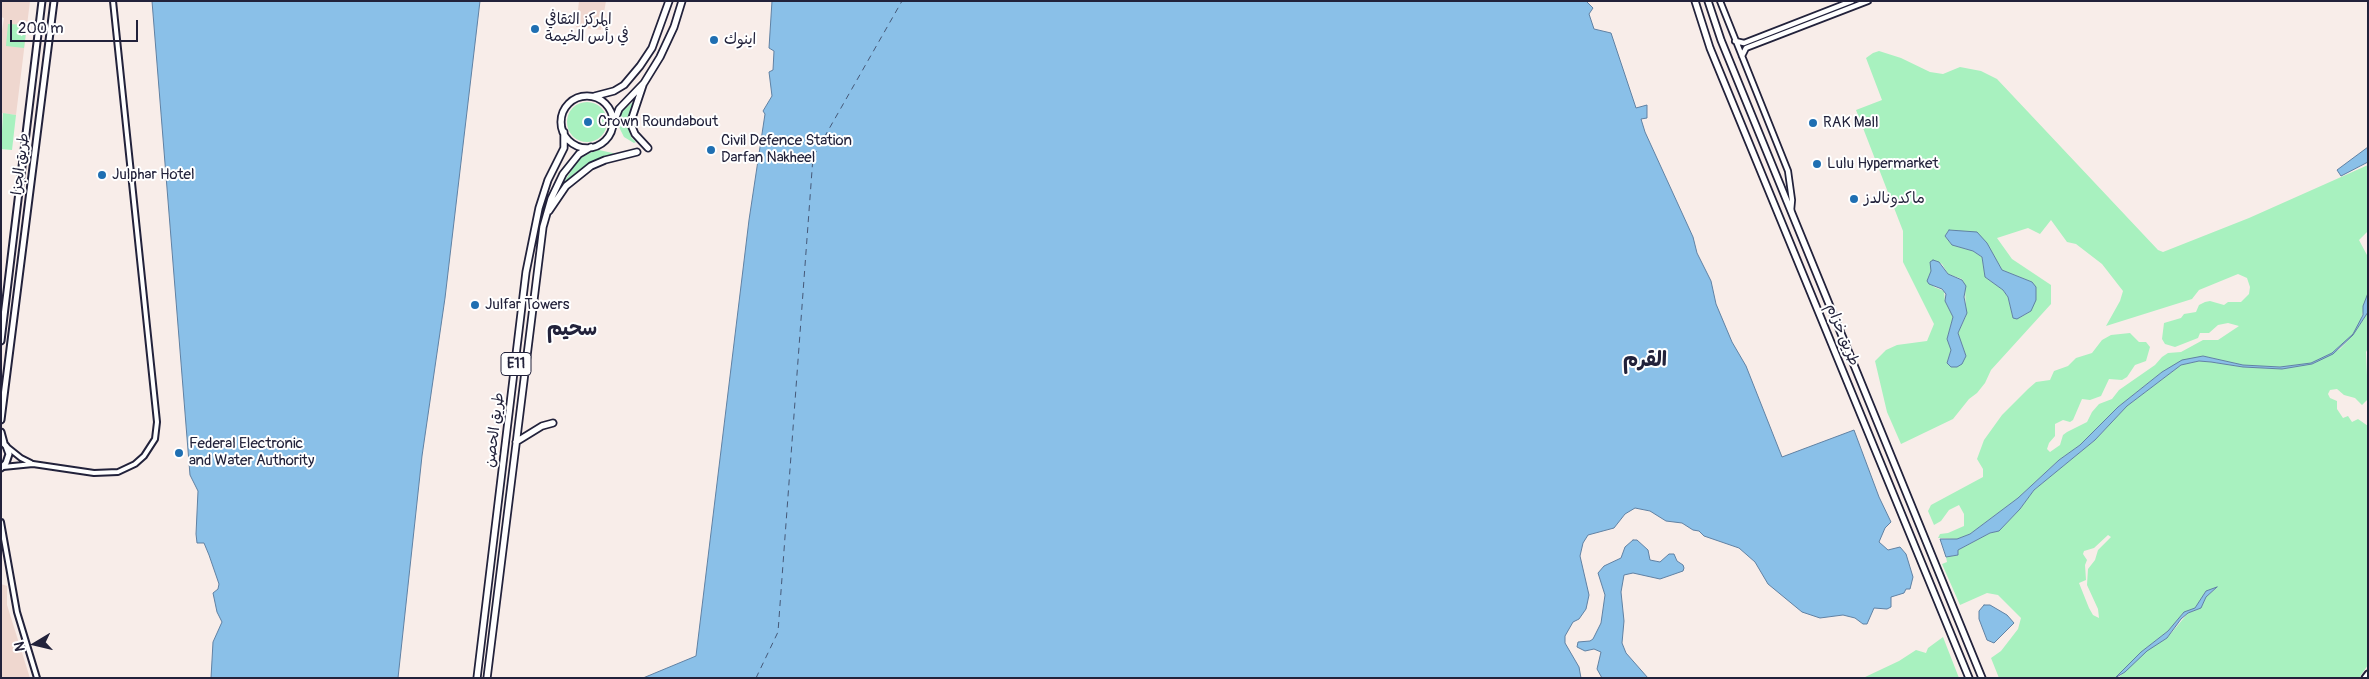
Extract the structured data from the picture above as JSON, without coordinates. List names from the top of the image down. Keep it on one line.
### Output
{"streets":{"main road":["طريق الجزا","طريق خزام","E11","طريق الحصن"]},"districts":["سحيم","القرم"],"places":["المركز الثقافي في رأس الخيمة","اينوك","Crown Roundabout","RAK Mall","Civil Defence Station Darfan Nakheel","Lulu Hypermarket","Julphar Hotel","ماكدونالدز","Julfar Towers","Federal Electronic and Water Authority"],"scale_bar":"200 m","north":"left"}
